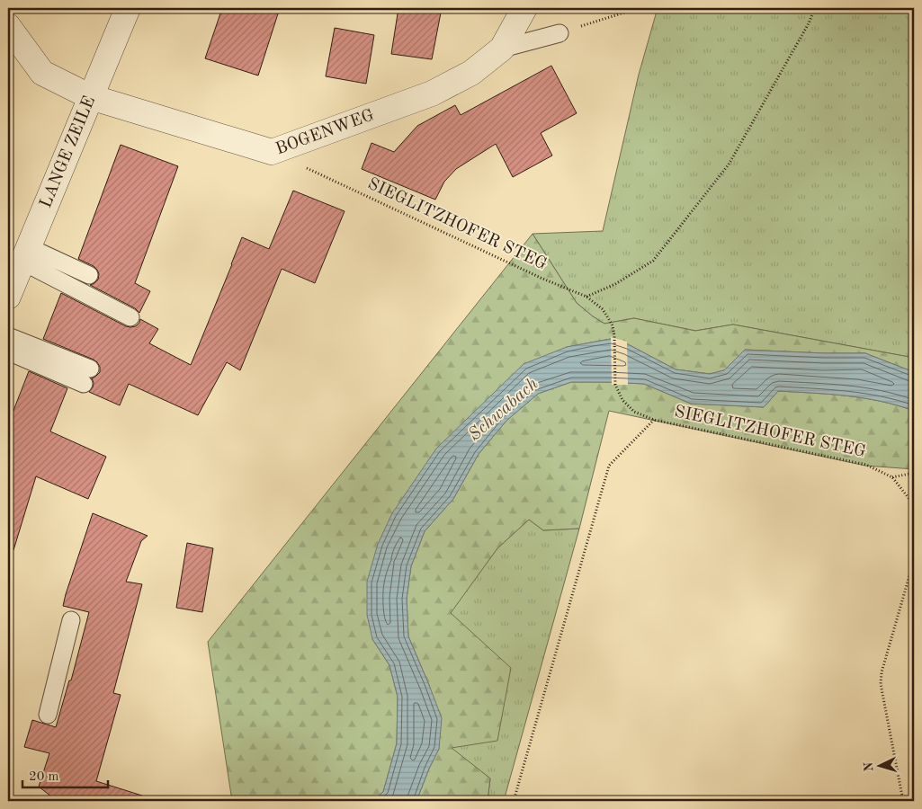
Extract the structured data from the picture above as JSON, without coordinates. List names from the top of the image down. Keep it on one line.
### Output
{"streets":{"street":["BOGENWEG","LANGE ZEILE"],"path":["SIEGLITZHOFER STEG"]},"crossings":[["BOGENWEG","LANGE ZEILE"],["BOGENWEG","SIEGLITZHOFER STEG"]],"water":["Schwabach"],"scale_bar":"20 m","north":"left"}
